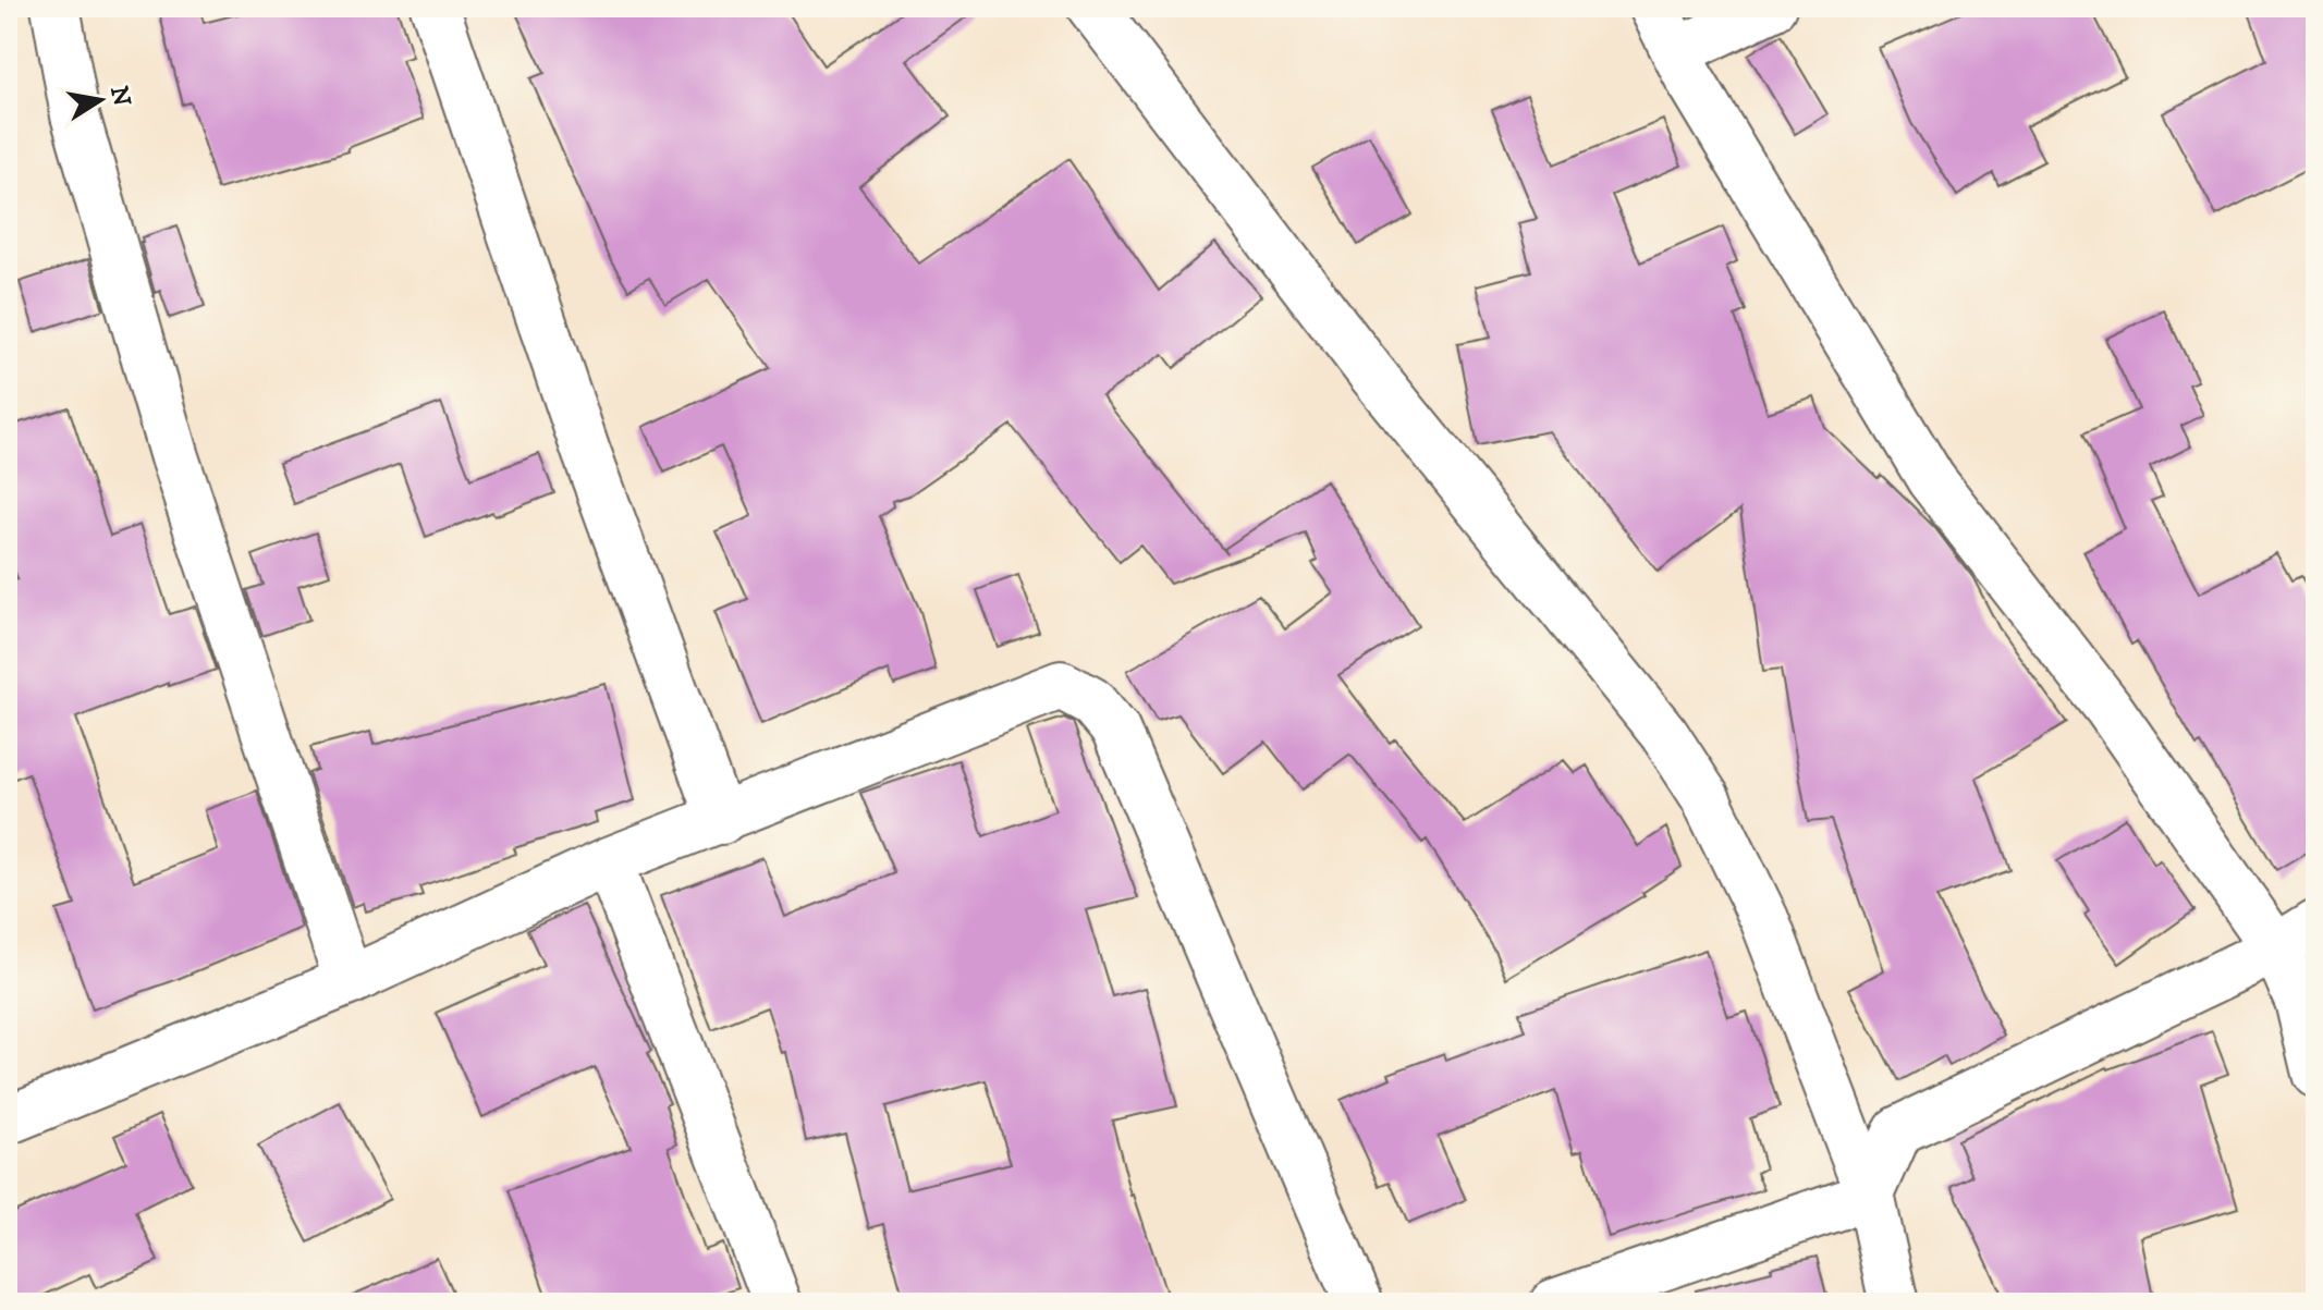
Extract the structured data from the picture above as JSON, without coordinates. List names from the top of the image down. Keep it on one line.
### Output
{"north":"right"}
